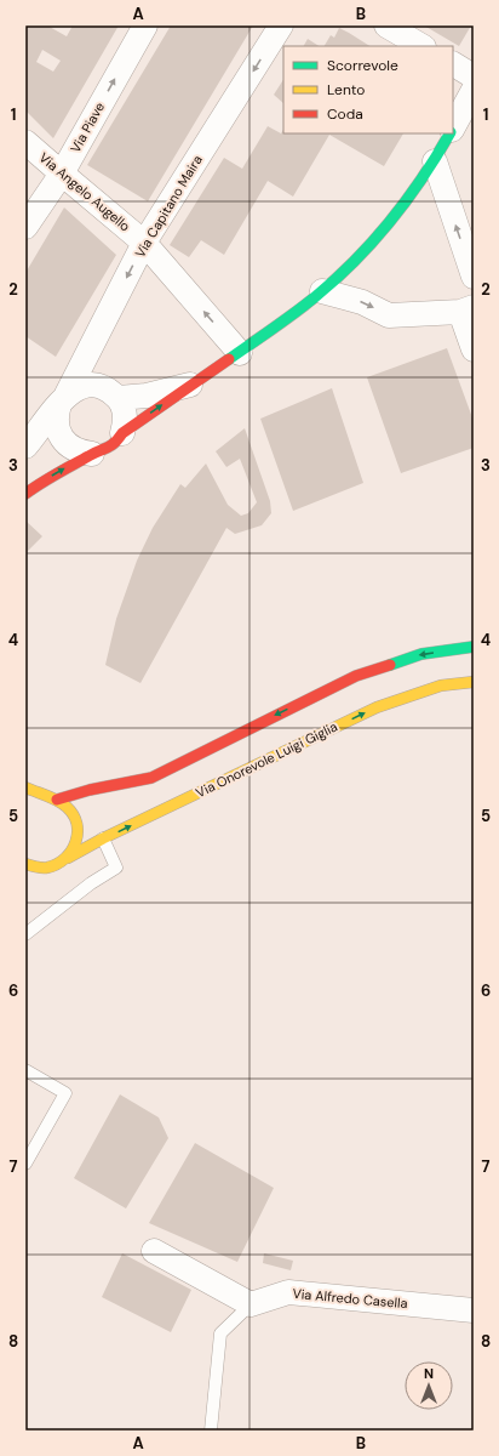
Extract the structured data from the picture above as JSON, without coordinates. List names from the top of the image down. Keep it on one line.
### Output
{"streets":{"main road":["Via Onorevole Luigi Giglia"],"street":["Via Piave","Via Angelo Augello","Via Capitano Maira","Via Alfredo Casella"]},"crossings":[["Via Piave","Via Angelo Augello"],["Via Angelo Augello","Via Capitano Maira"]],"one_way":["Via Piave","Via Angelo Augello","Via Capitano Maira"],"legend":["Scorrevole","Lento","Coda"],"north":"top","grid":{"columns":["A","B"],"rows":["1","2","3","4","5","6","7","8"]}}
